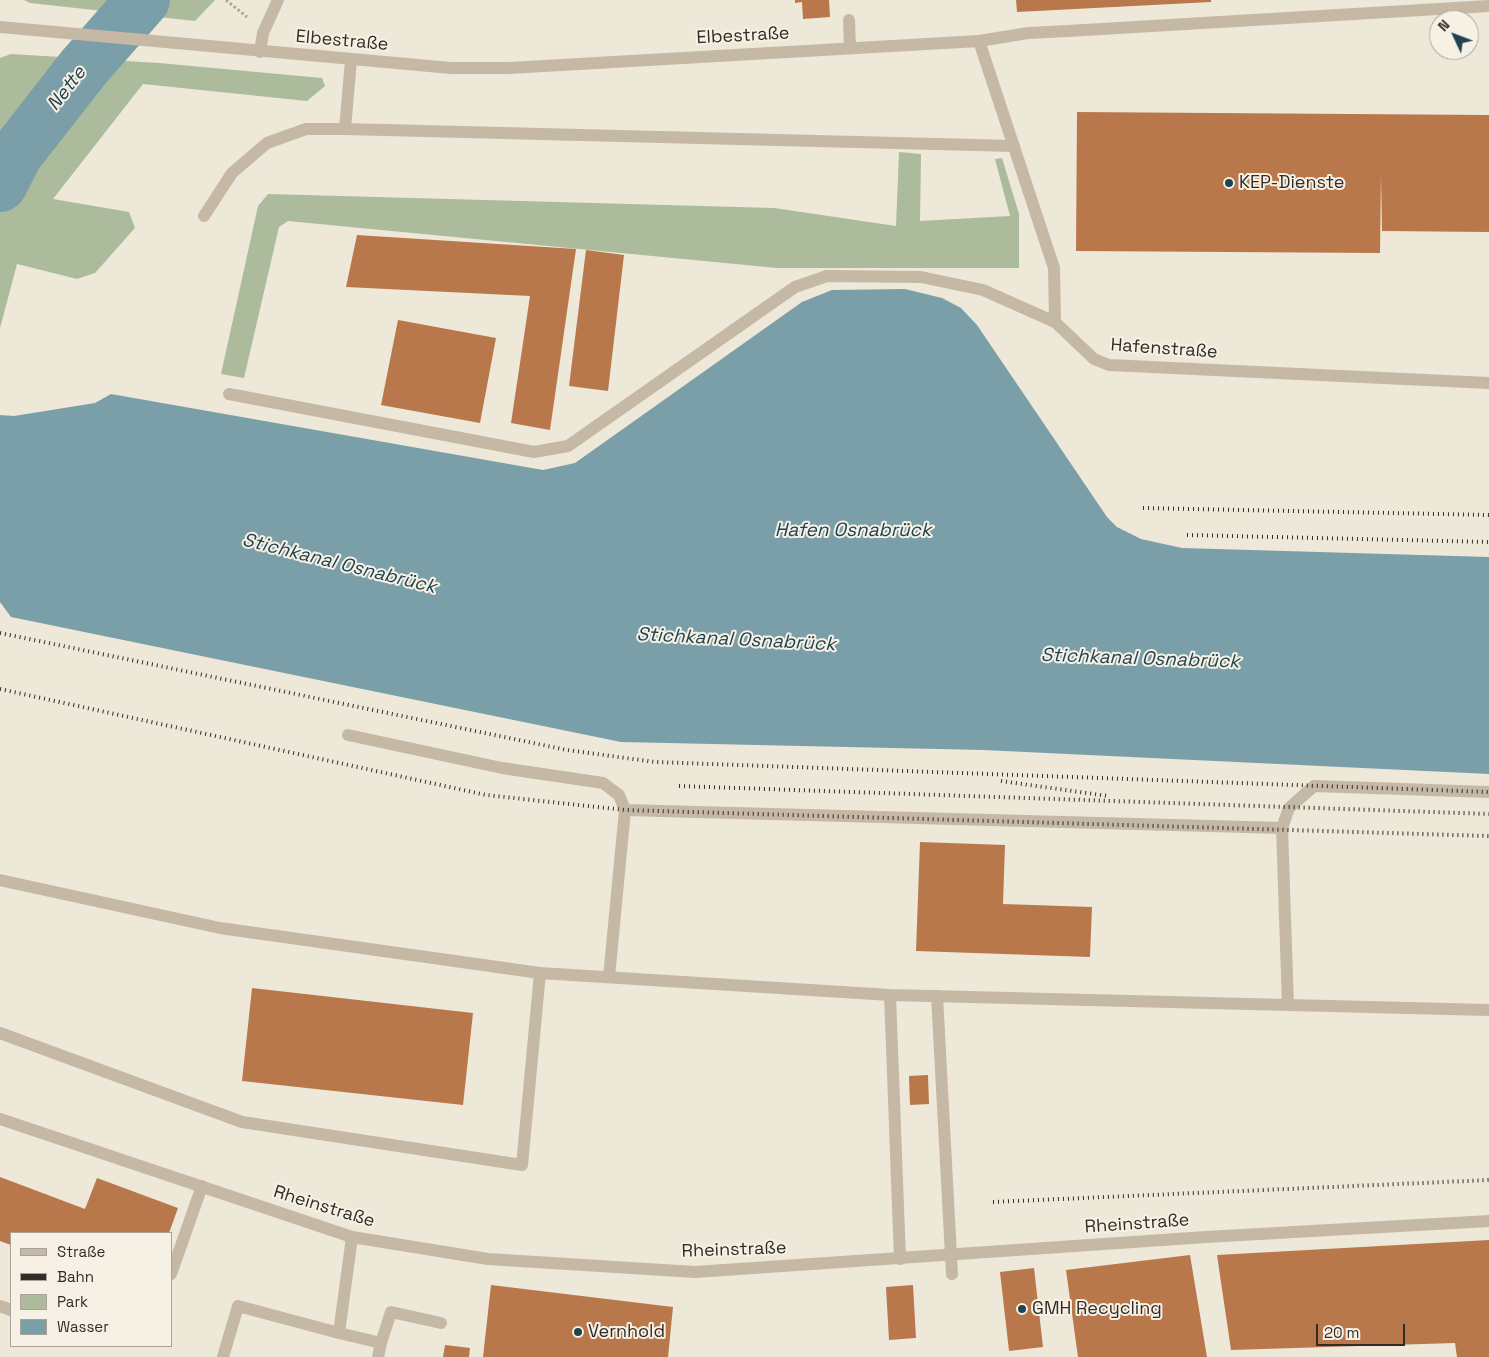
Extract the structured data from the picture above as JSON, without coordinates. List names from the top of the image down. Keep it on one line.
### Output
{"streets":{"street":["Elbestraße","Hafenstraße","Rheinstraße"]},"water":["Nette","Hafen Osnabrück","Stichkanal Osnabrück"],"places":["KEP-Dienste","GMH Recycling","Vernhold"],"legend":["Straße","Bahn","Park","Wasser"],"scale_bar":"20 m","north":"top left"}
